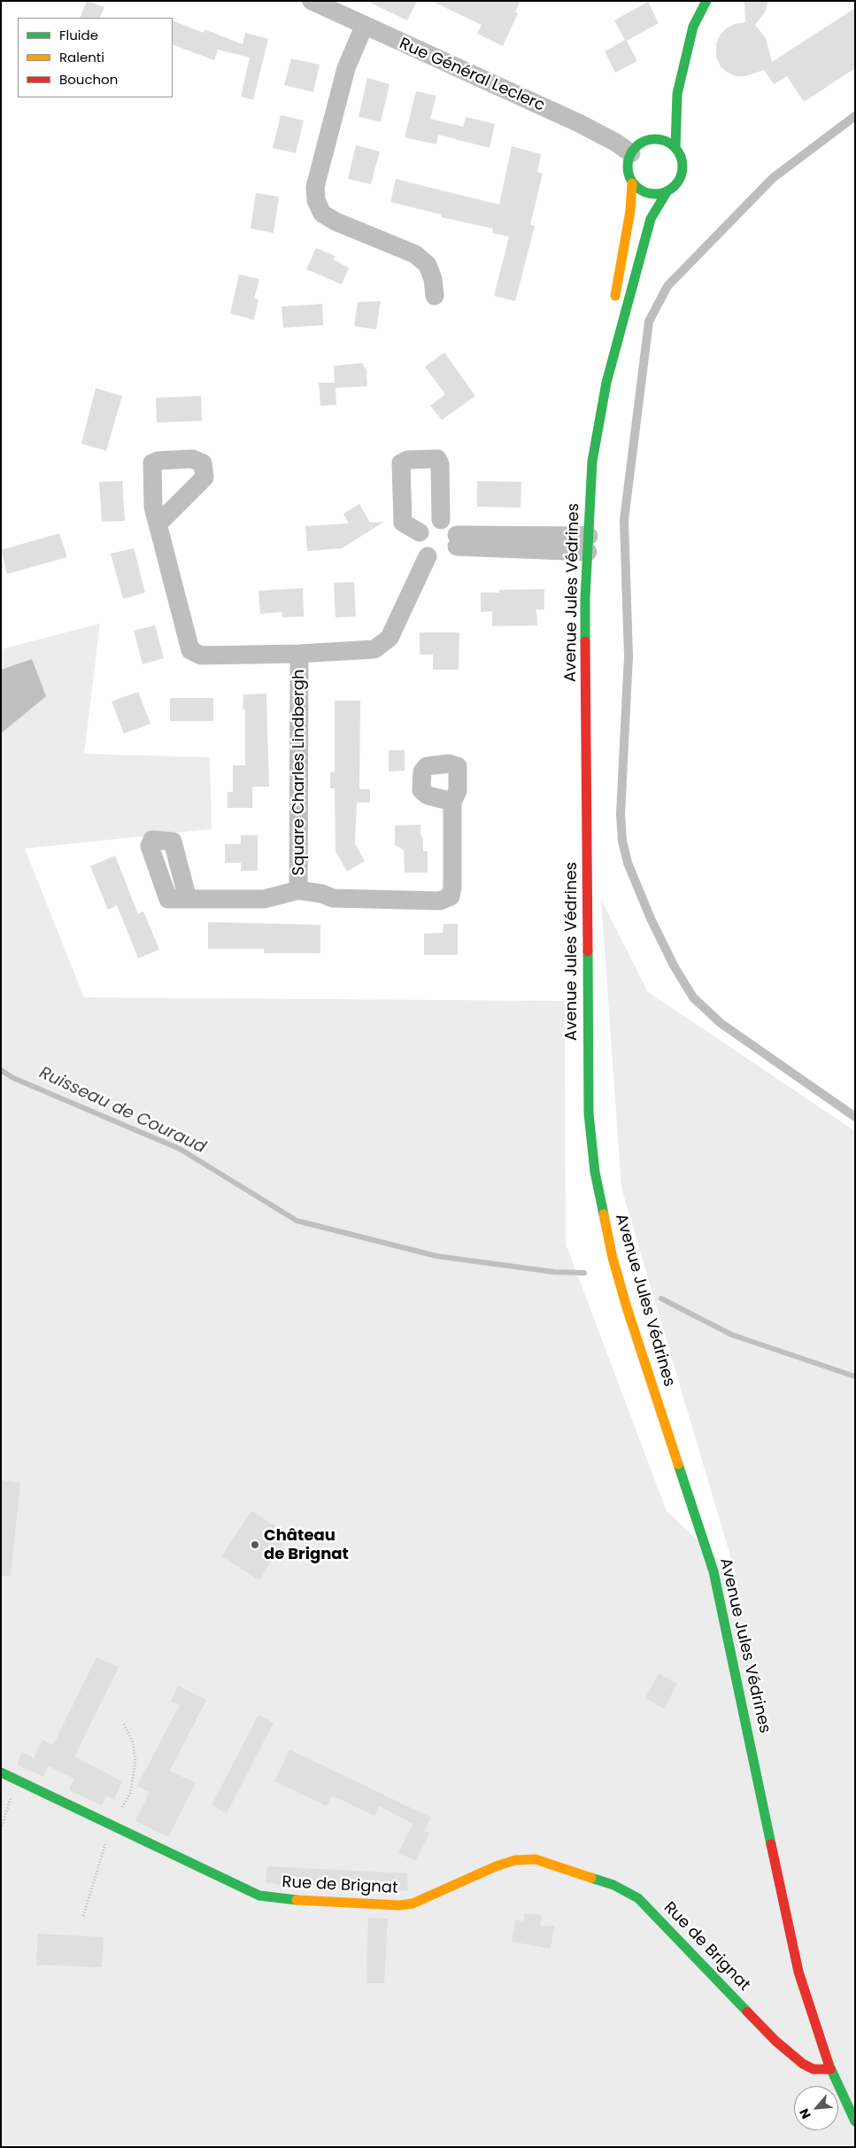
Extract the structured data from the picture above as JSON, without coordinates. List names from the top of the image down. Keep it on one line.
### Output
{"streets":{"main road":["Avenue Jules Védrines","Rue de Brignat"],"street":["Rue Général Leclerc","Square Charles Lindbergh"]},"crossings":[["Rue Général Leclerc","Avenue Jules Védrines"],["Avenue Jules Védrines","Rue de Brignat"]],"water":["Ruisseau de Couraud"],"places":["Château de Brignat"],"legend":["Fluide","Ralenti","Bouchon"],"north":"bottom left"}
